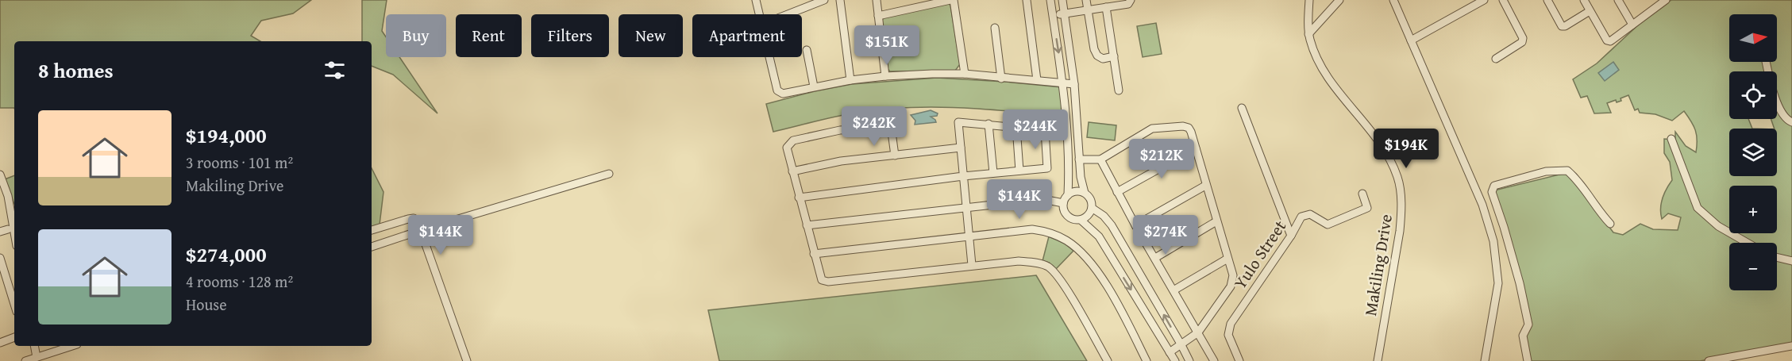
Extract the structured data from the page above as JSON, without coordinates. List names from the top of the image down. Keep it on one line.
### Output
{"streets":{"street":["Yulo Street","Makiling Drive"]},"north":"right","page":{"map_buttons":["+","−"],"chip":["Buy","Rent","Filters","New","Apartment"],"price":["$151K","$242K","$244K","$194K","$212K","$144K","$144K","$274K"],"heading":"8 homes","list":[{"name":"$194,000","note":"3 rooms · 101 m² · Makiling Drive"},{"name":"$274,000","note":"4 rooms · 128 m² · House"}]}}
